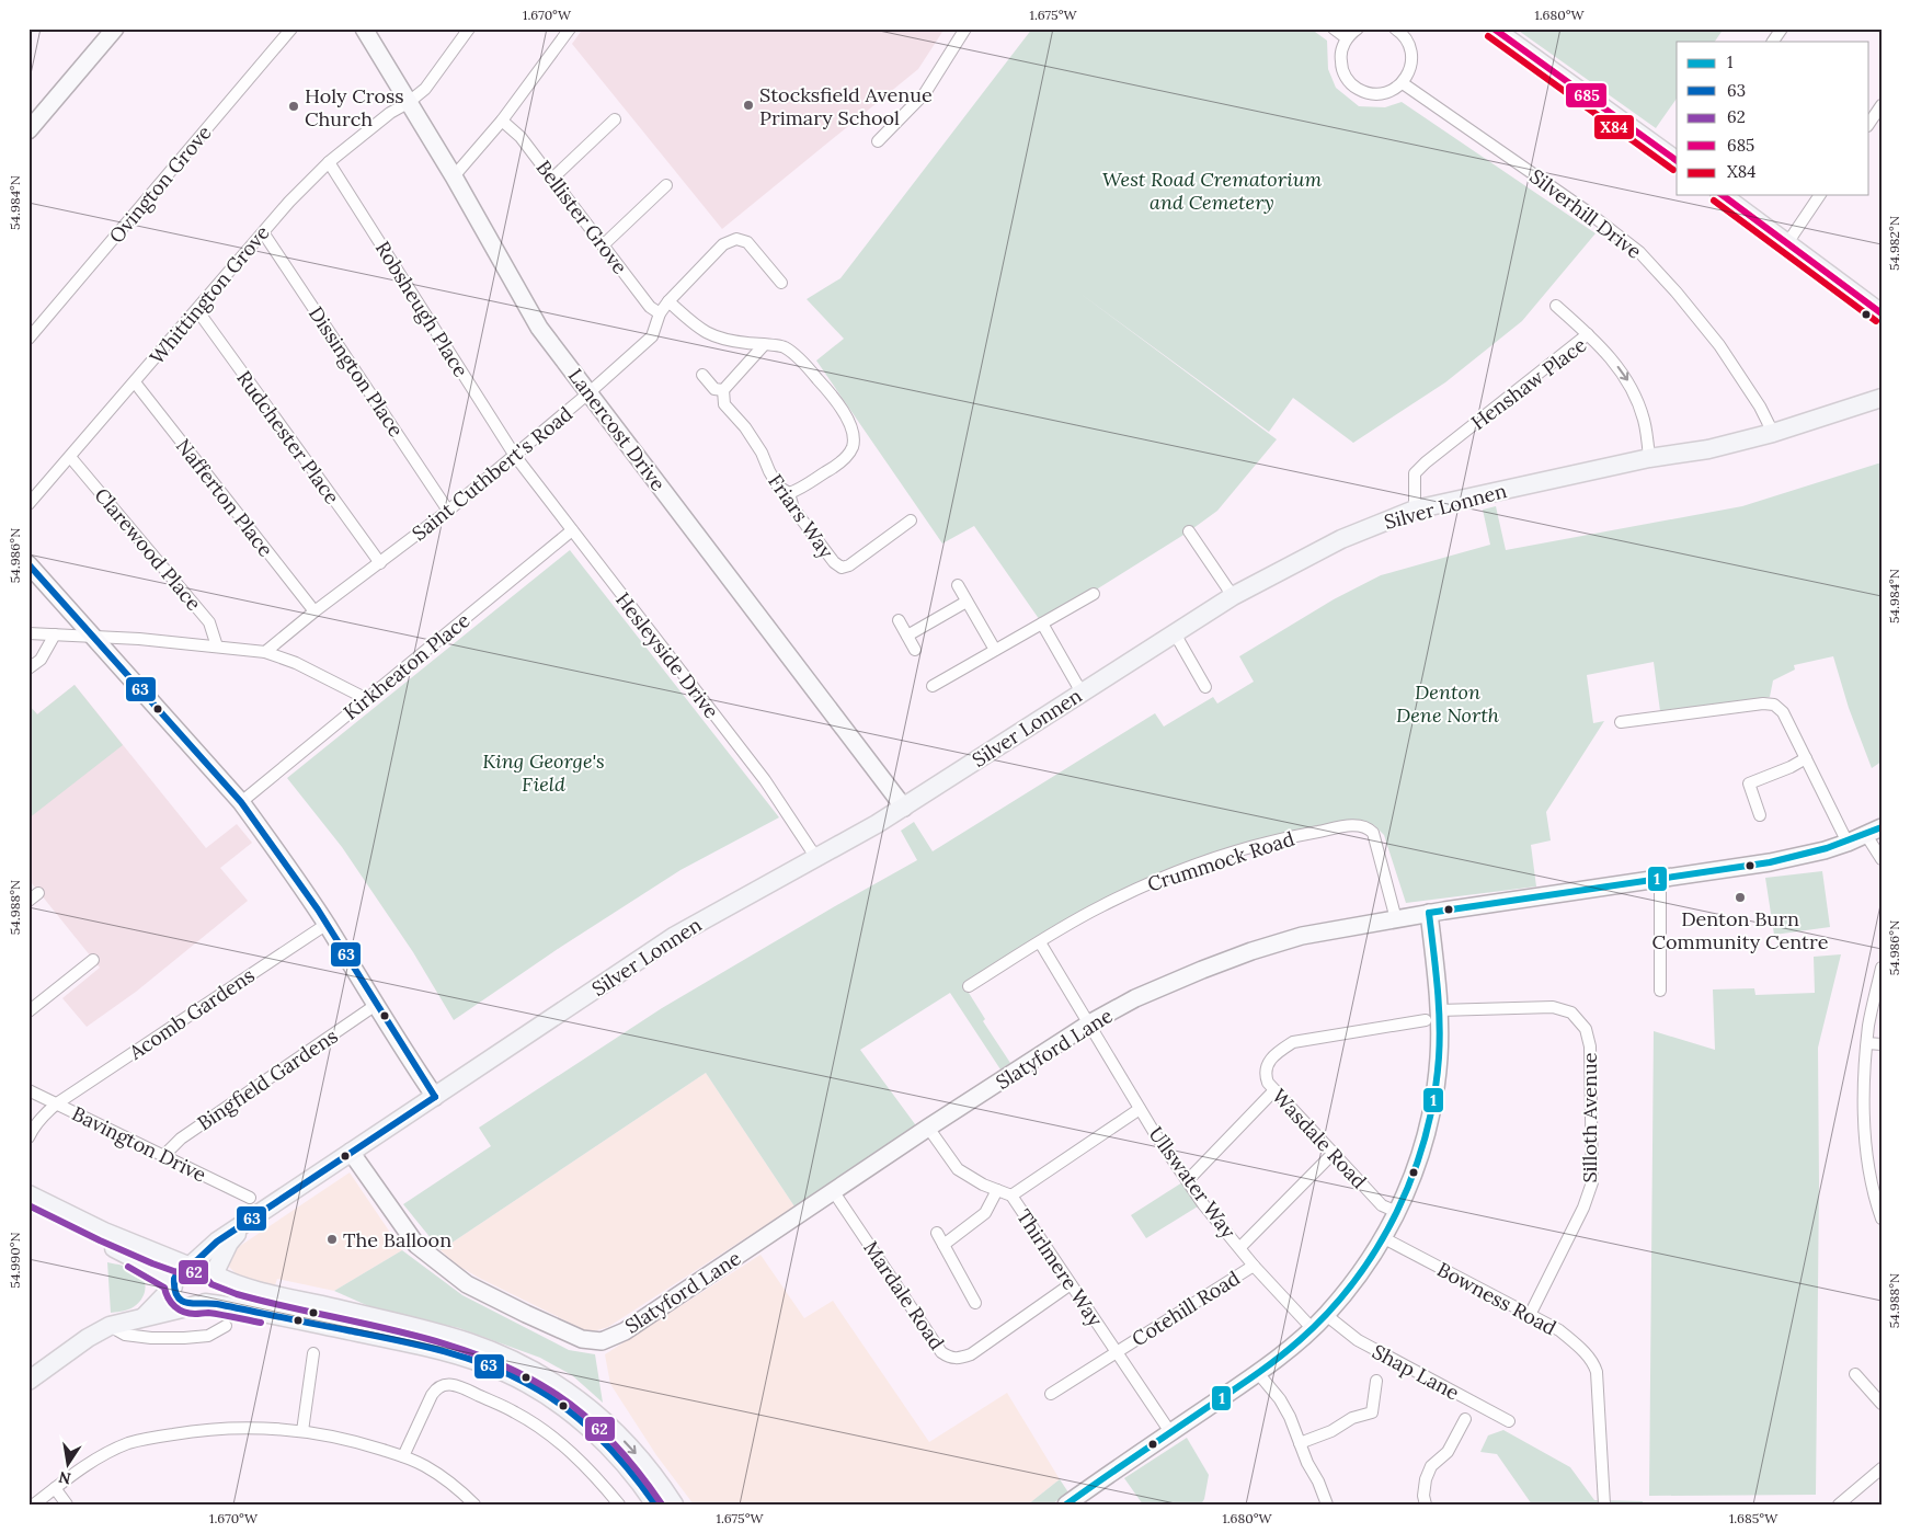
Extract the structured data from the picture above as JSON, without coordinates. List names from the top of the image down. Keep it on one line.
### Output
{"streets":{"main road":["Silver Lonnen"],"street":["Ovington Grove","Silverhill Drive","Bellister Grove","Whittington Grove","Robsheugh Place","Dissington Place","Henshaw Place","Lanercost Drive","Rudchester Place","Saint Cuthbert's Road","Nafferton Place","Friars Way","Clarewood Place","Hesleyside Drive","Kirkheaton Place","Crummock Road","Acomb Gardens","Slatyford Lane","Bingfield Gardens","Silloth Avenue","Wasdale Road","Bavington Drive","Ullswater Way","Thirlmere Way","Mardale Road","Bowness Road","Cotehill Road","Shap Lane"]},"crossings":[["Silverhill Drive","Silver Lonnen"],["Bellister Grove","Saint Cuthbert's Road"],["Whittington Grove","Robsheugh Place"],["Whittington Grove","Dissington Place"],["Whittington Grove","Lanercost Drive"],["Whittington Grove","Rudchester Place"],["Whittington Grove","Nafferton Place"],["Whittington Grove","Clarewood Place"],["Robsheugh Place","Saint Cuthbert's Road"],["Robsheugh Place","Hesleyside Drive"],["Dissington Place","Saint Cuthbert's Road"],["Henshaw Place","Silver Lonnen"],["Lanercost Drive","Saint Cuthbert's Road"],["Lanercost Drive","Silver Lonnen"],["Rudchester Place","Saint Cuthbert's Road"],["Saint Cuthbert's Road","Nafferton Place"],["Saint Cuthbert's Road","Hesleyside Drive"],["Silver Lonnen","Hesleyside Drive"],["Silver Lonnen","Slatyford Lane"],["Hesleyside Drive","Kirkheaton Place"],["Crummock Road","Slatyford Lane"],["Crummock Road","Ullswater Way"],["Acomb Gardens","Bavington Drive"],["Slatyford Lane","Ullswater Way"],["Slatyford Lane","Thirlmere Way"],["Slatyford Lane","Mardale Road"],["Bingfield Gardens","Bavington Drive"],["Silloth Avenue","Bowness Road"],["Ullswater Way","Cotehill Road"],["Thirlmere Way","Mardale Road"],["Thirlmere Way","Cotehill Road"]],"parks":["West Road Crematorium and Cemetery","Denton Dene North","King George's Field"],"places":["Stocksfield Avenue Primary School","Holy Cross Church","Denton Burn Community Centre","The Balloon"],"lines":["transit line 685","transit line X84","transit line 63","transit line 1","transit line 62"],"legend":["1","63","62","685","X84"],"north":"bottom","coordinates":["1.670°W","1.675°W","1.680°W","54.984°N","54.982°N","54.986°N","54.988°N","54.990°N","1.685°W"]}
